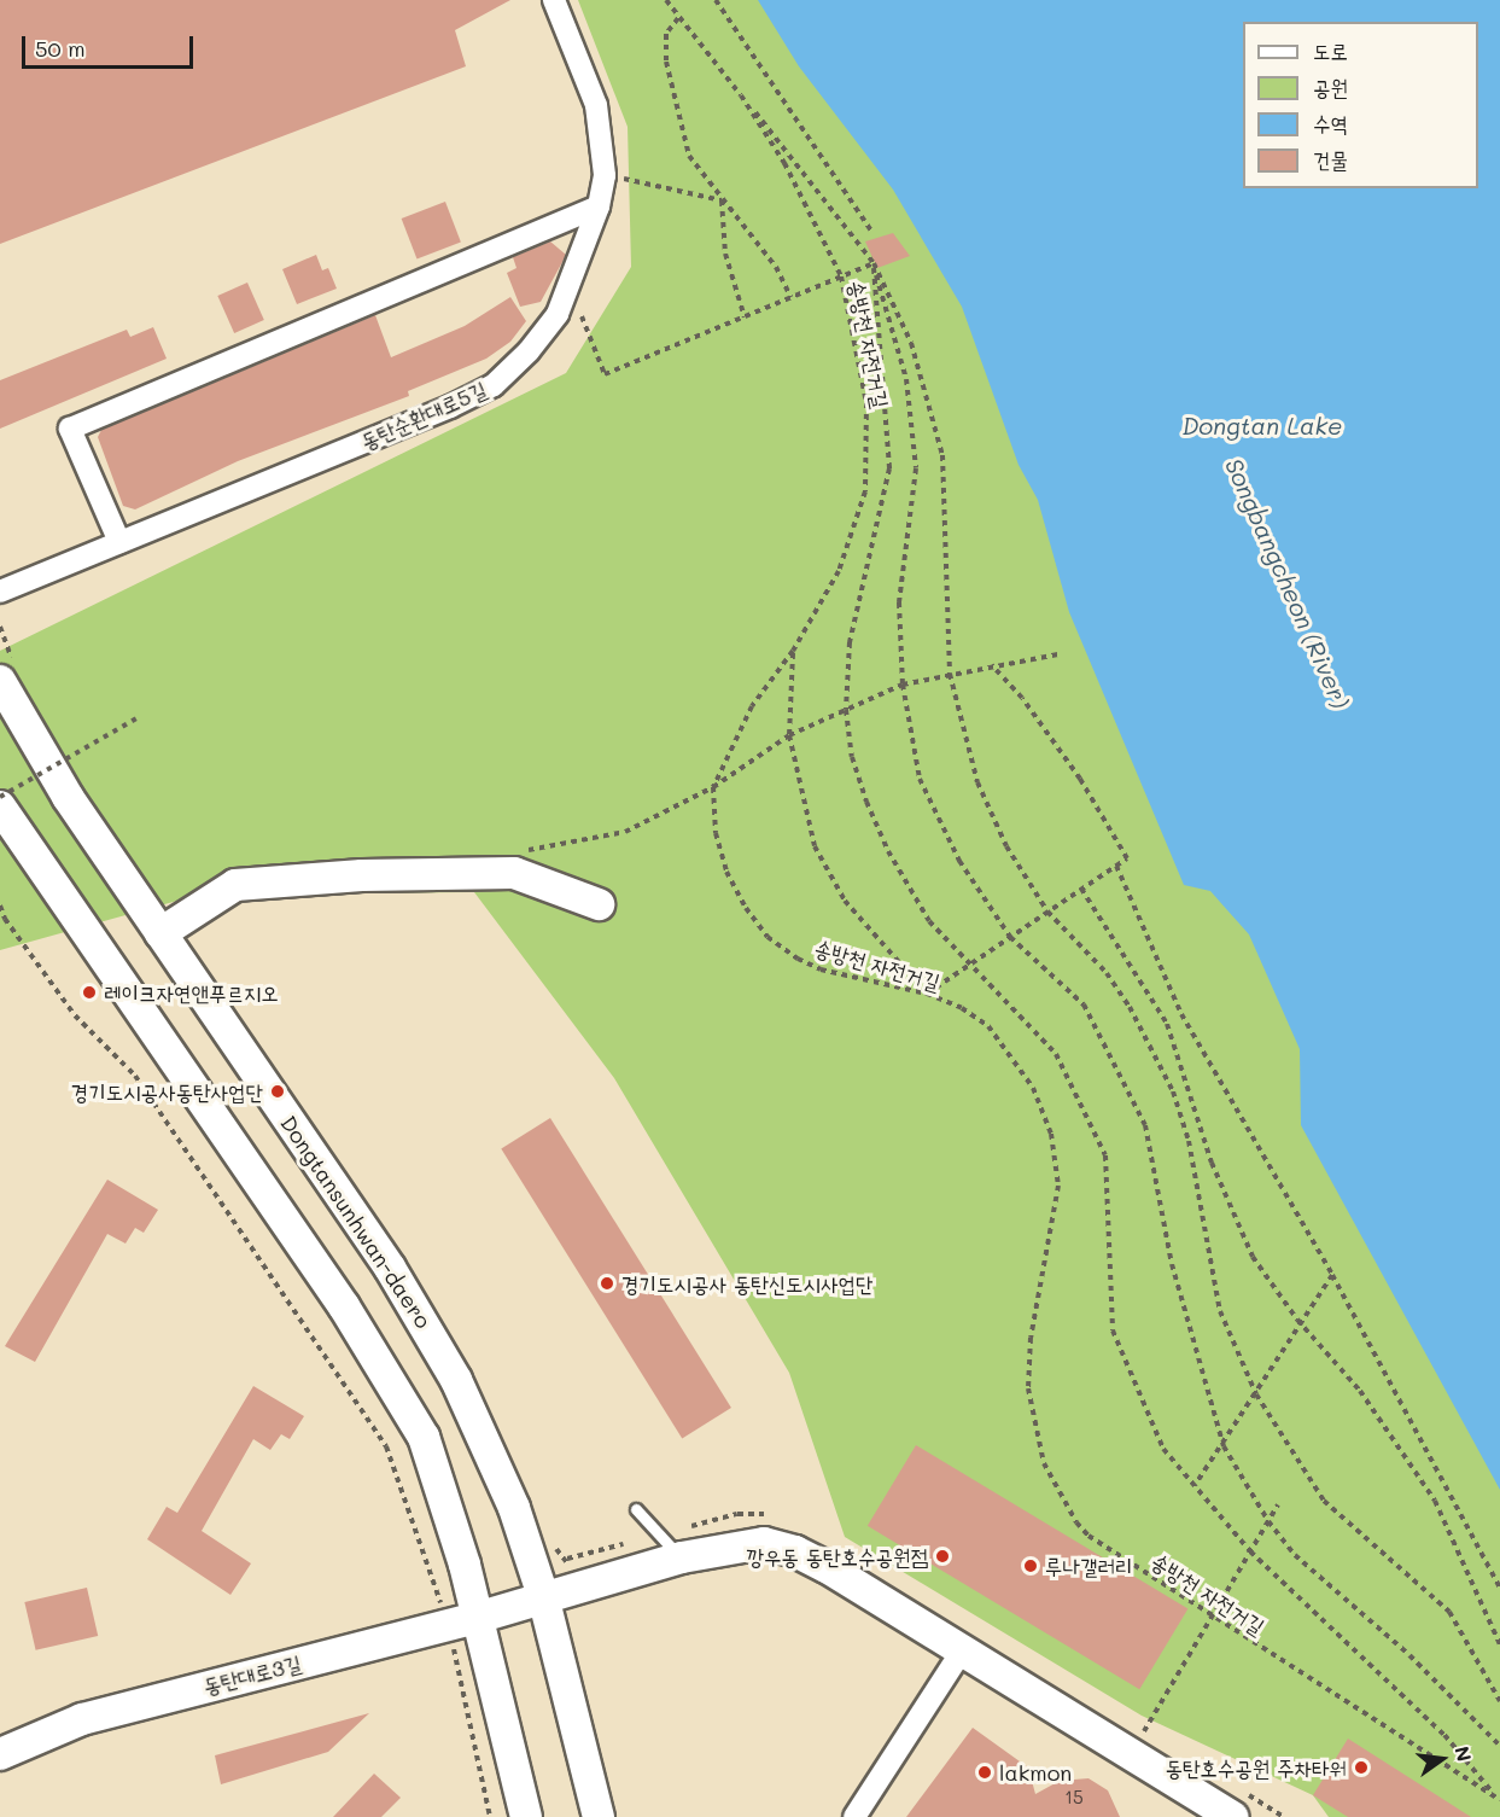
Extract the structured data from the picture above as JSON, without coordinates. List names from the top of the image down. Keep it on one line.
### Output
{"streets":{"main road":["Dongtansunhwan-daero","동탄대로3길"],"street":["동탄순환대로5길"],"path":["송방천 자전거길"]},"crossings":[["Dongtansunhwan-daero","동탄대로3길"]],"water":["Dongtan Lake","Songbangcheon (River)"],"places":["레이크자연앤푸르지오","경기도시공사동탄사업단","경기도시공사 동탄신도시사업단","깡우동 동탄호수공원점","루나갤러리","동탄호수공원 주차타워","lakmon"],"house_numbers":["15"],"legend":["도로","공원","수역","건물"],"scale_bar":"50 m","north":"right"}
